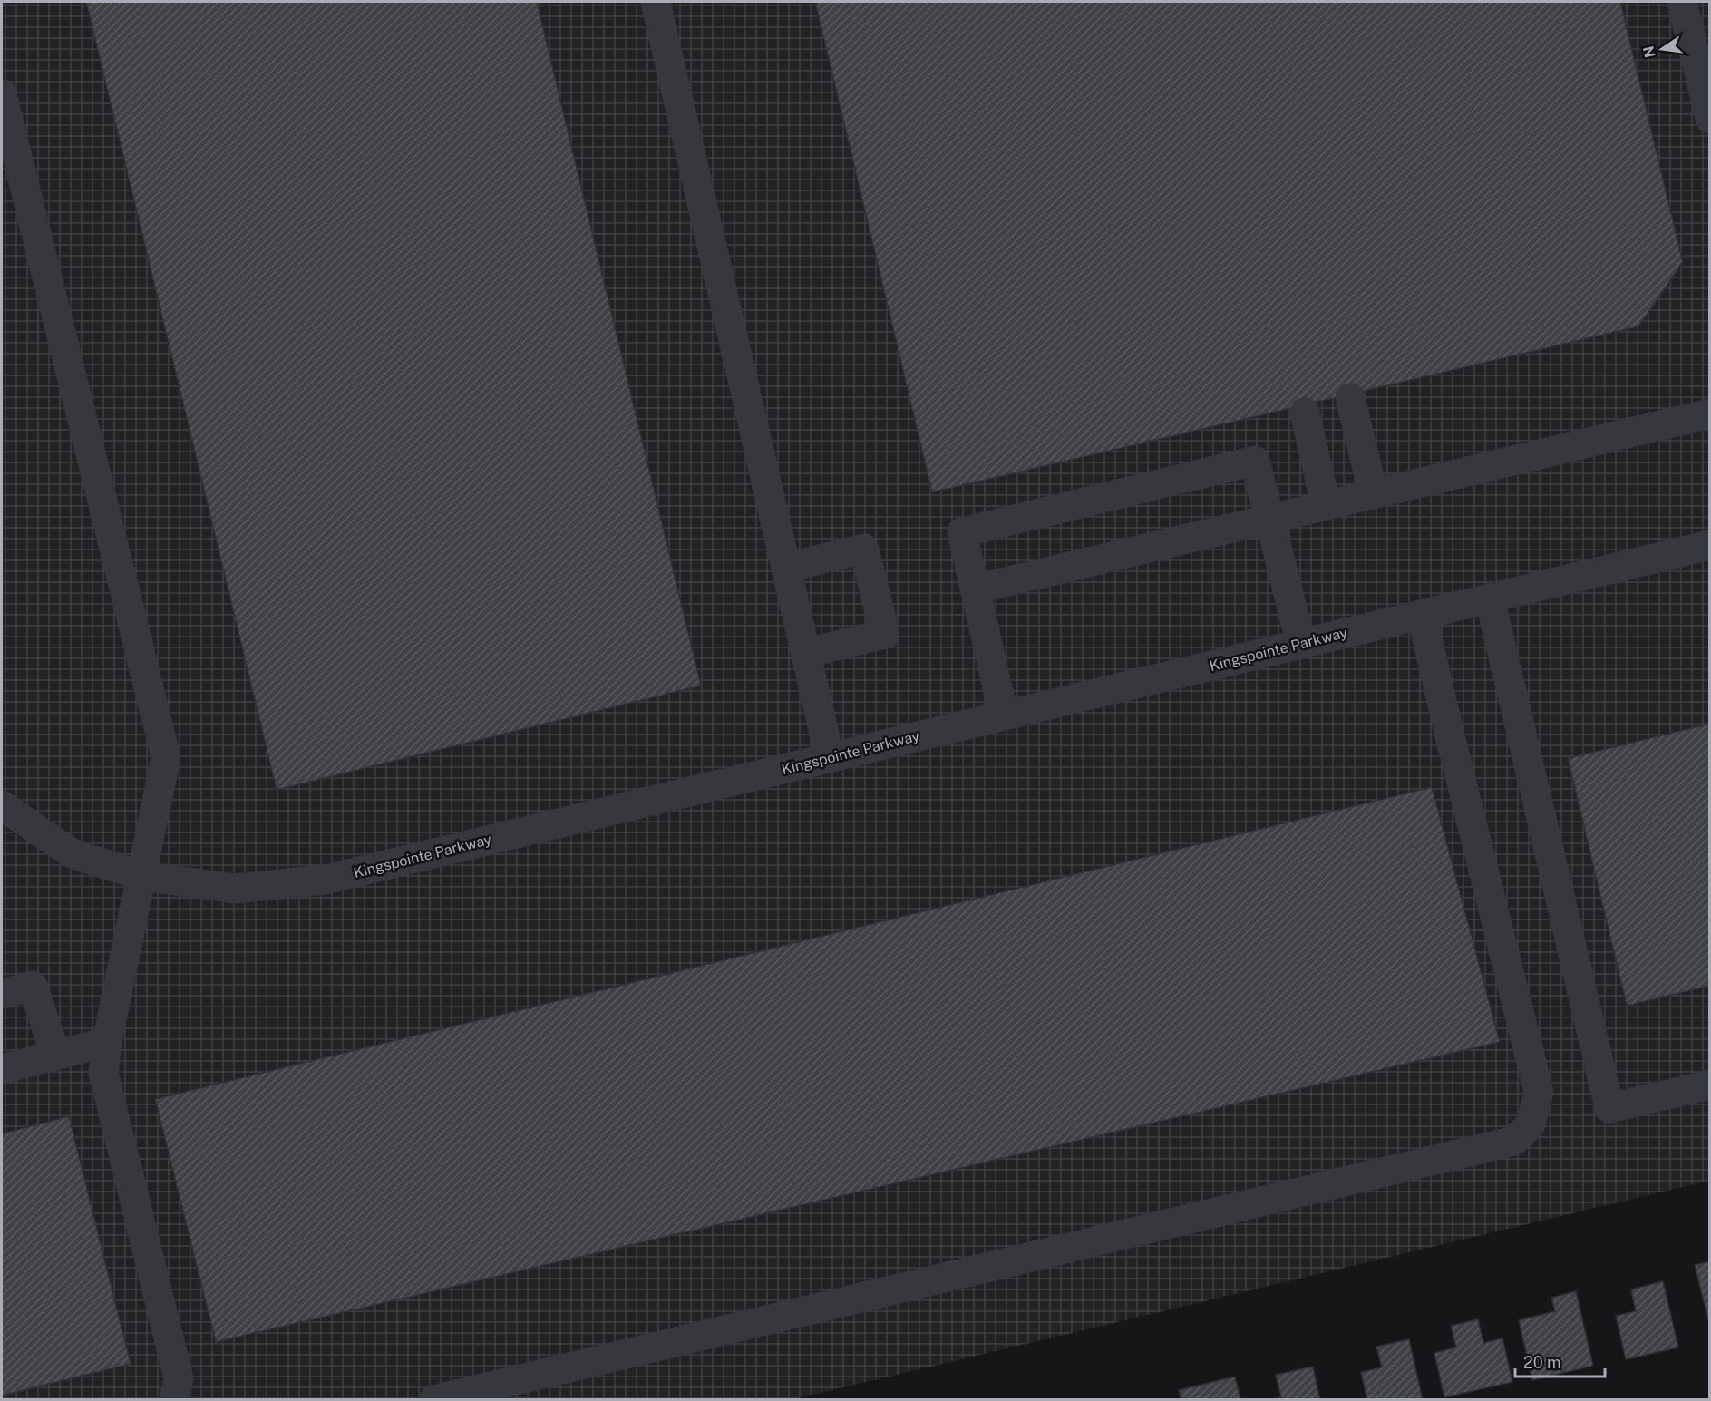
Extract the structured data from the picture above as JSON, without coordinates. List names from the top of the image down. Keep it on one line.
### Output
{"streets":{"street":["Kingspointe Parkway"]},"scale_bar":"20 m","north":"left"}
